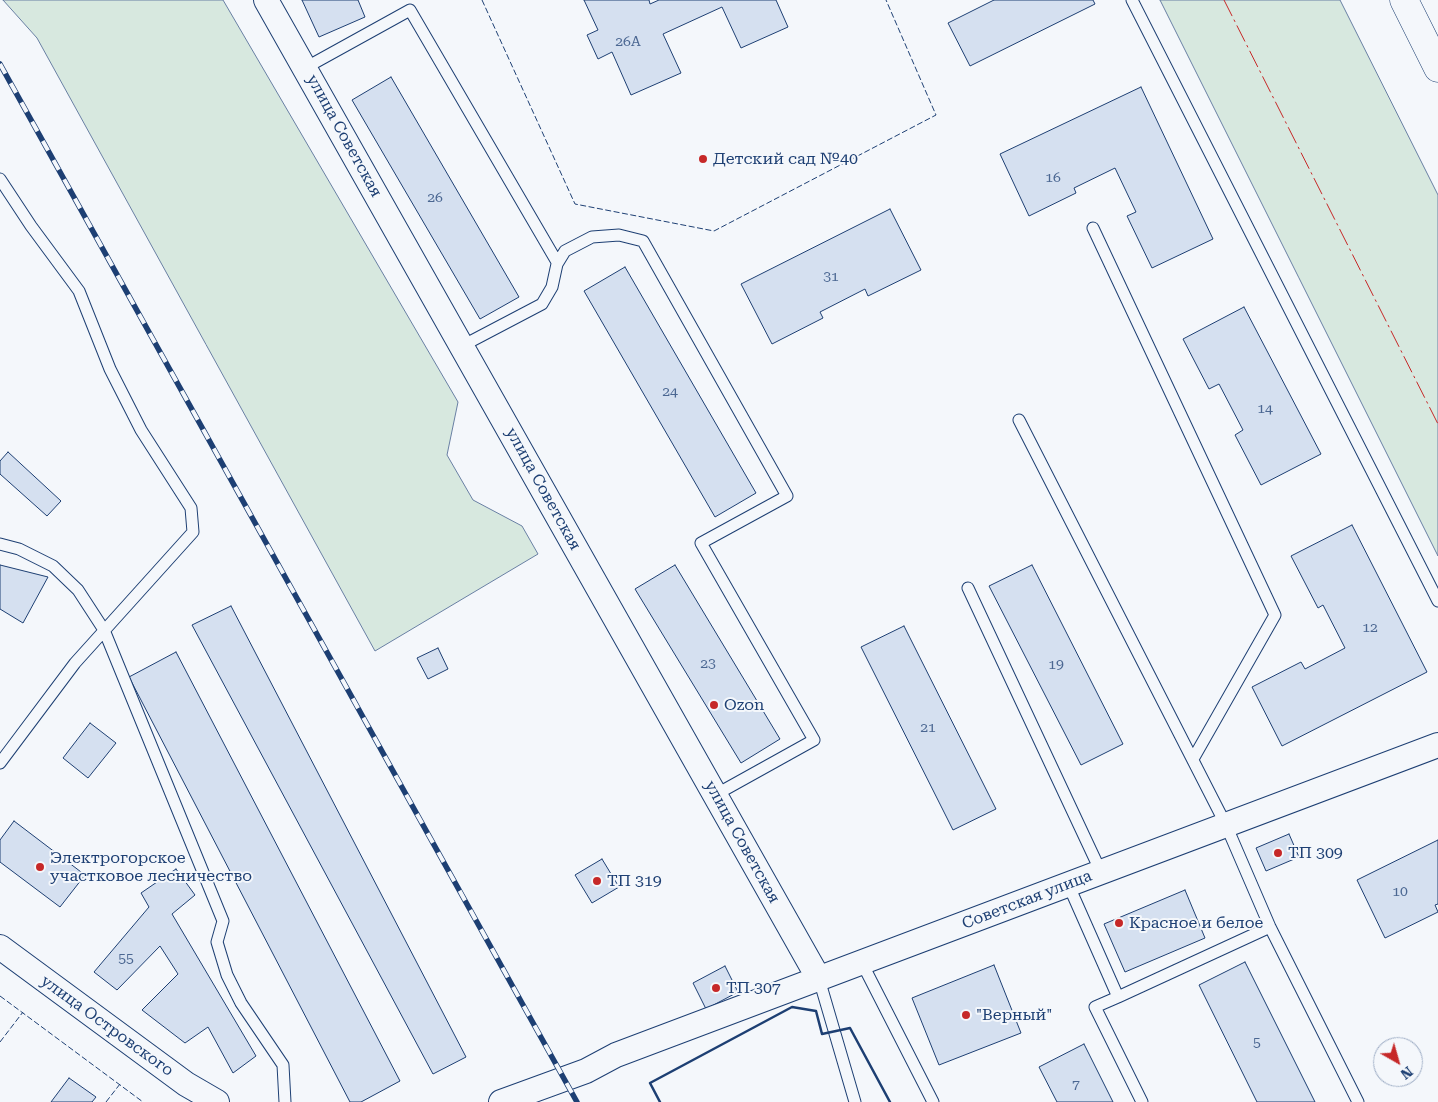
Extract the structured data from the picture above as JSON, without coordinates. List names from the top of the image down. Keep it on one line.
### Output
{"streets":{"street":["улица Советская","Советская улица","улица Островского"]},"crossings":[["улица Советская","Советская улица"]],"places":["Детский сад №40","Ozon","ТП 309","Электрогорское участковое лесничество","ТП 319","Красное и белое","ТП 307","\"Верный\""],"house_numbers":["26А","16","26","31","24","14","12","23","19","21","10","55","5","7"],"north":"bottom right"}
